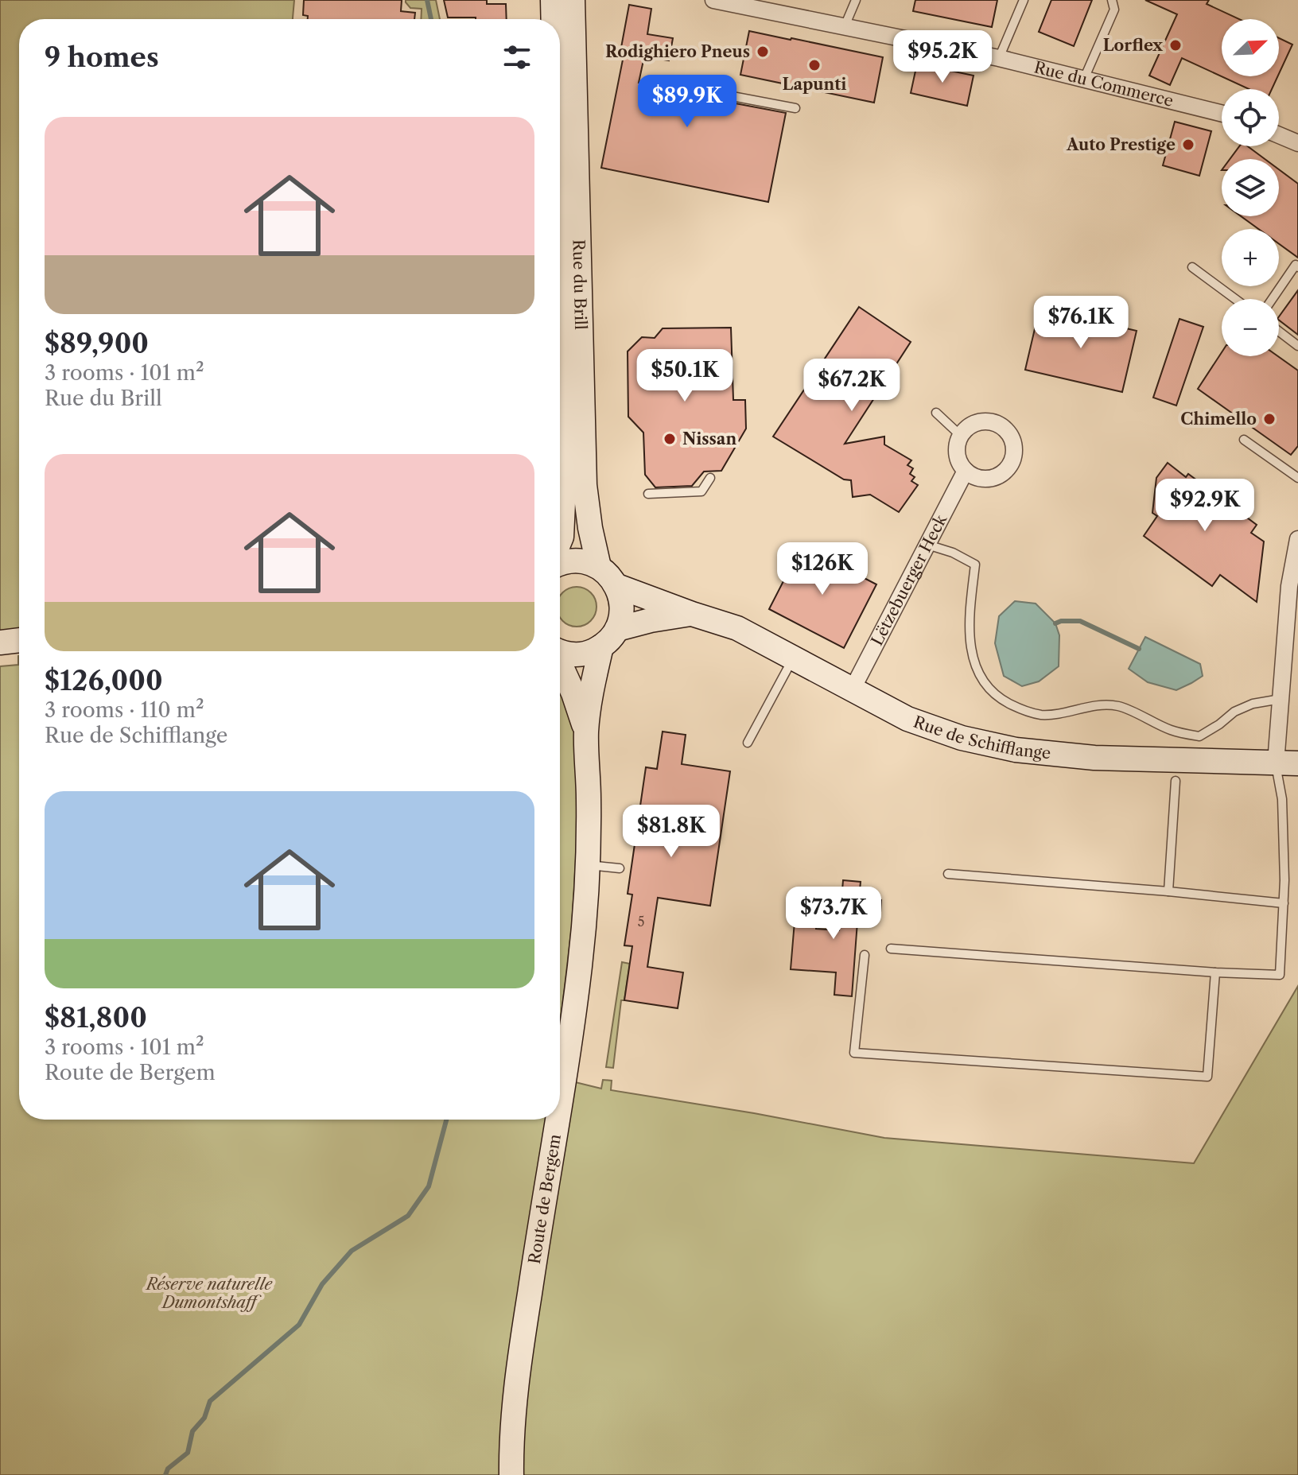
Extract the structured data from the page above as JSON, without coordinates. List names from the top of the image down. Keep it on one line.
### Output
{"streets":{"main road":["Rue du Brill","Rue de Schifflange","Route de Bergem"],"street":["Rue du Commerce","Lëtzebuerger Heck"]},"crossings":[["Lëtzebuerger Heck","Rue de Schifflange"],["Rue de Schifflange","Route de Bergem"]],"parks":["Réserve naturelle Dumontshaff"],"places":["Lorflex","Rodighiero Pneus","Lapunti","Auto Prestige","Chimello","Nissan"],"house_numbers":["5"],"north":"top right","page":{"map_buttons":["+","−"],"heading":"9 homes","price":["$95.2K","$89.9K","$76.1K","$50.1K","$67.2K","$92.9K","$126K","$81.8K","$73.7K"],"list":[{"name":"$89,900","note":"3 rooms · 101 m² · Rue du Brill"},{"name":"$126,000","note":"3 rooms · 110 m² · Rue de Schifflange"},{"name":"$81,800","note":"3 rooms · 101 m² · Route de Bergem"}]}}
